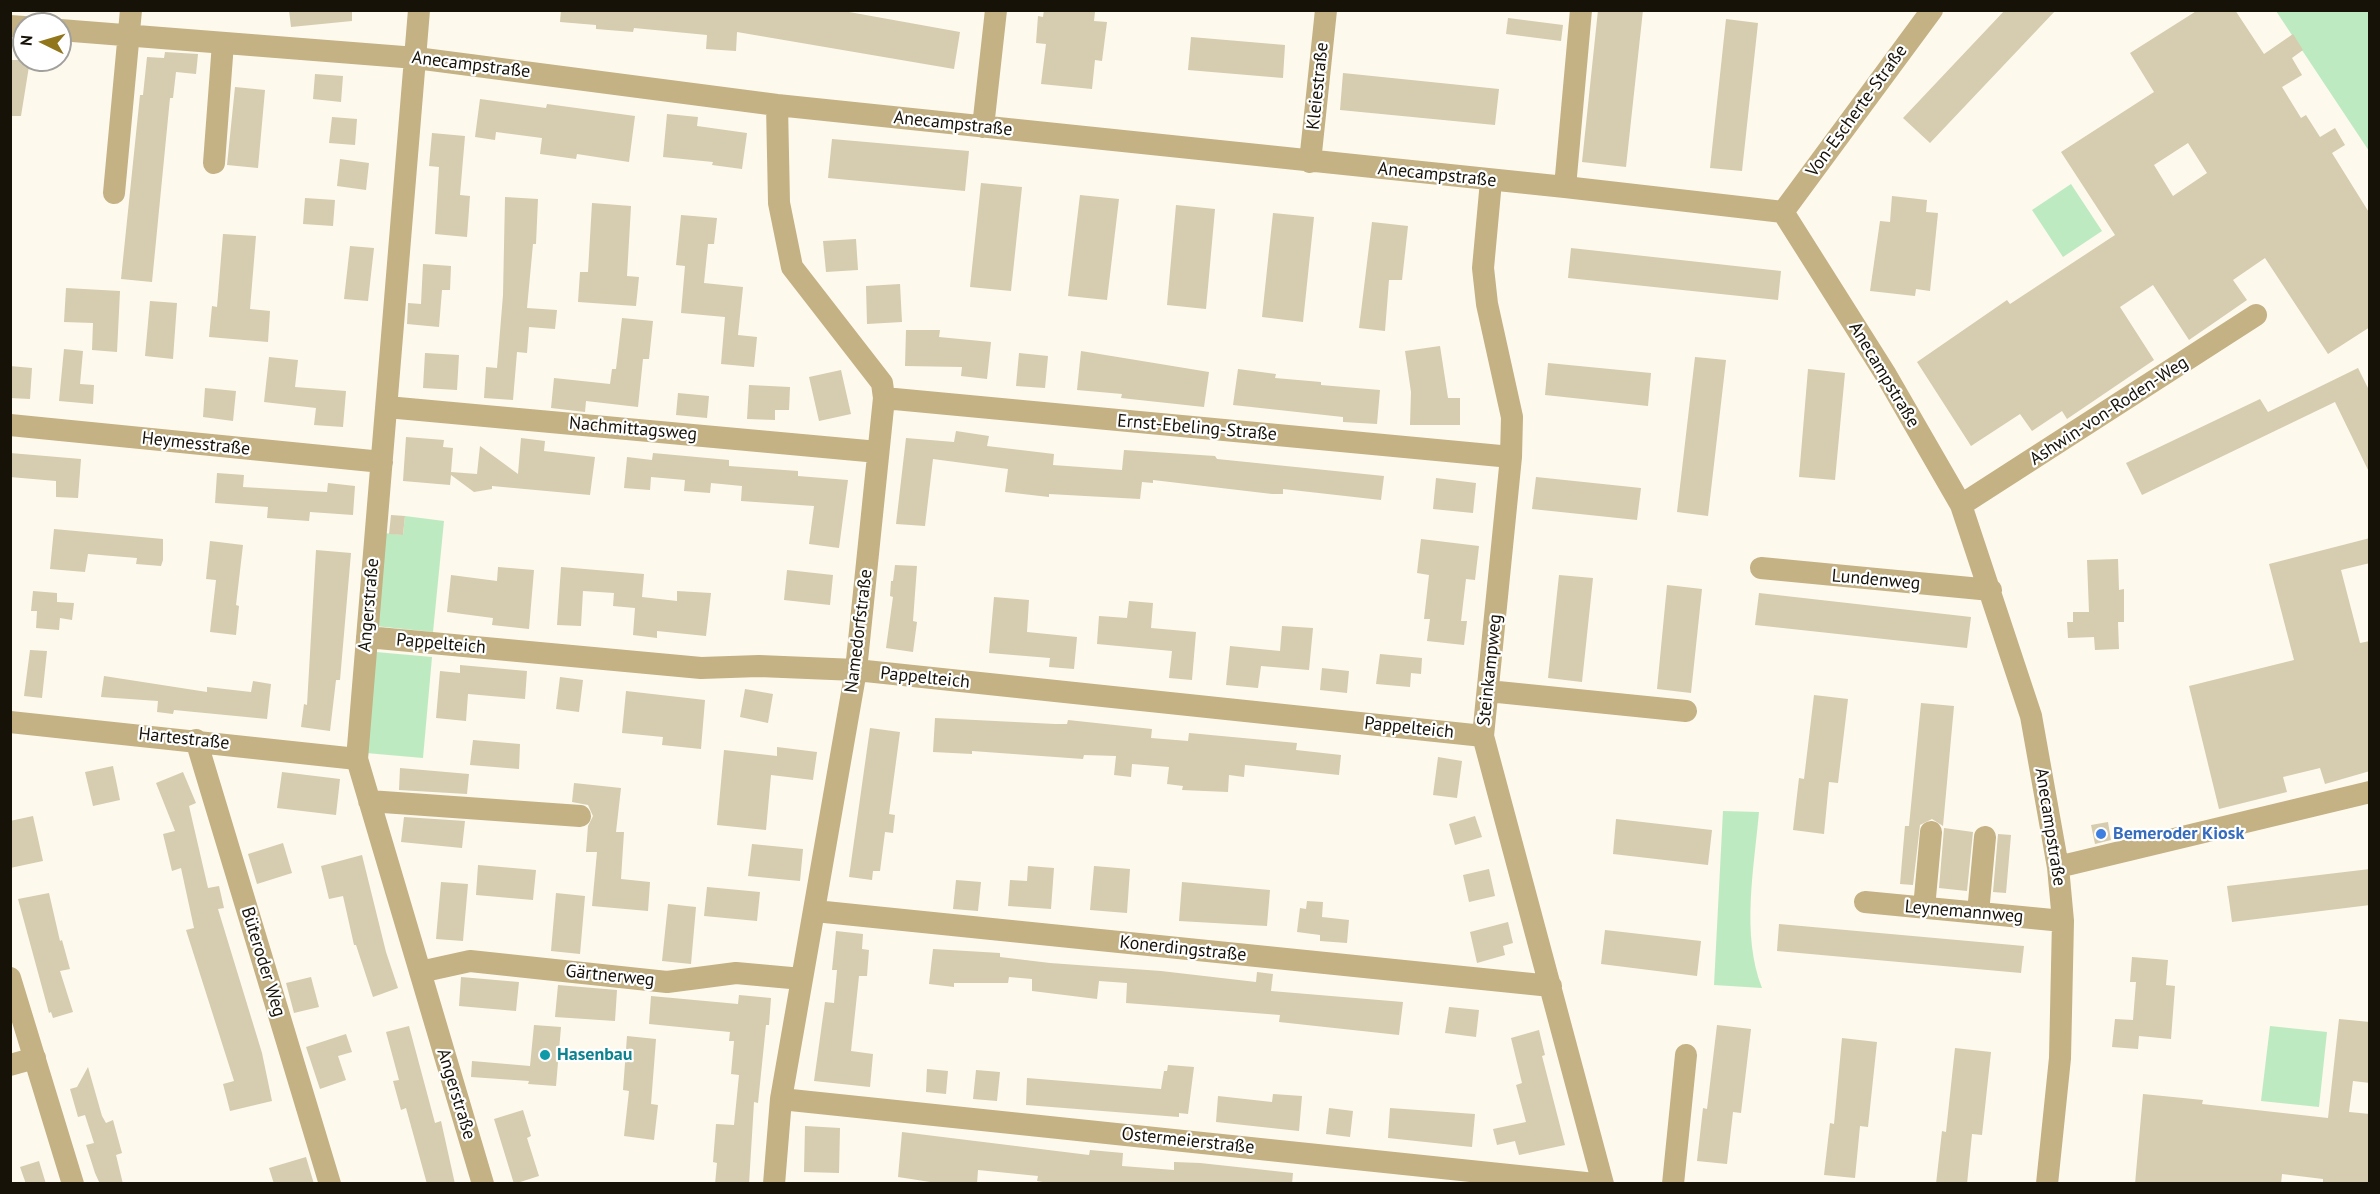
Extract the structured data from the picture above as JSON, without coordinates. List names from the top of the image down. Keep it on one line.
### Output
{"streets":{"street":["Anecampstraße","Kleiestraße","Von-Escherte-Straße","Ashwin-von-Roden-Weg","Ernst-Ebeling-Straße","Nachmittagsweg","Heymesstraße","Lundenweg","Angerstraße","Namedorfstraße","Pappelteich","Steinkampweg","Hartestraße","Leynemannweg","Konerdingstraße","Büteroder Weg","Gärtnerweg","Ostermeierstraße"]},"crossings":[["Anecampstraße","Kleiestraße"],["Anecampstraße","Von-Escherte-Straße"],["Anecampstraße","Ashwin-von-Roden-Weg"],["Anecampstraße","Lundenweg"],["Anecampstraße","Angerstraße"],["Anecampstraße","Namedorfstraße"],["Anecampstraße","Steinkampweg"],["Anecampstraße","Leynemannweg"],["Ernst-Ebeling-Straße","Namedorfstraße"],["Ernst-Ebeling-Straße","Steinkampweg"],["Nachmittagsweg","Angerstraße"],["Nachmittagsweg","Namedorfstraße"],["Heymesstraße","Angerstraße"],["Angerstraße","Pappelteich"],["Angerstraße","Hartestraße"],["Angerstraße","Gärtnerweg"],["Namedorfstraße","Pappelteich"],["Namedorfstraße","Konerdingstraße"],["Namedorfstraße","Gärtnerweg"],["Namedorfstraße","Ostermeierstraße"],["Pappelteich","Steinkampweg"],["Steinkampweg","Konerdingstraße"],["Hartestraße","Büteroder Weg"]],"places":["Bemeroder Kiosk","Hasenbau"],"north":"left"}
